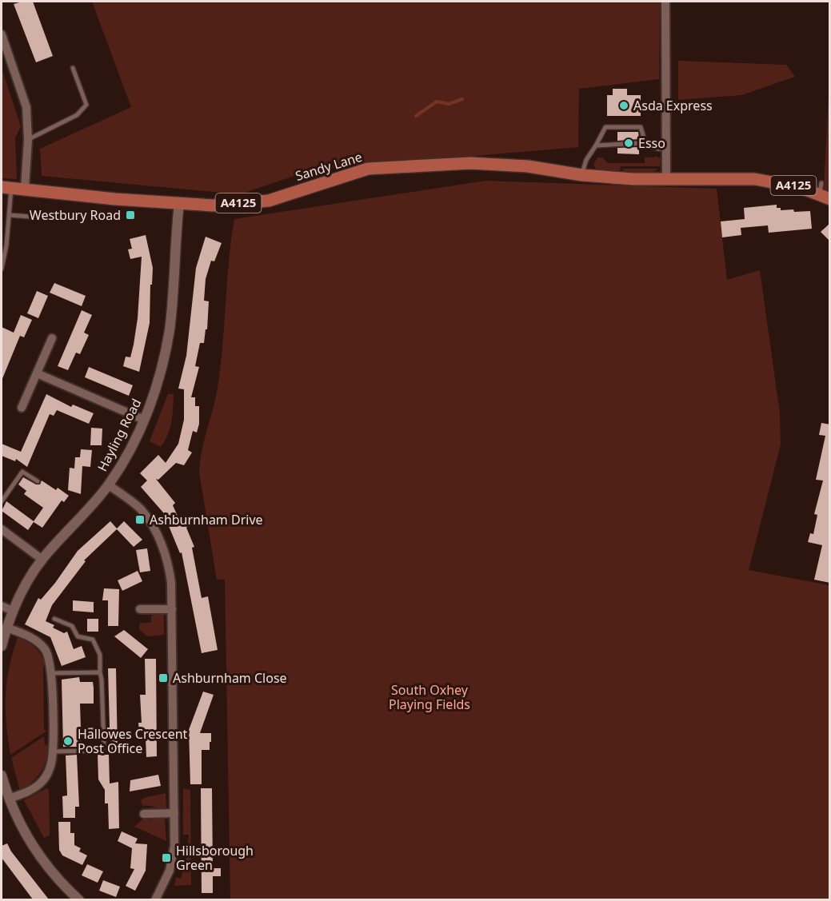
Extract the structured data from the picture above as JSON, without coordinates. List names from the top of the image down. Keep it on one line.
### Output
{"streets":{"main road":["Sandy Lane","A4125"],"street":["Hayling Road"]},"crossings":[["Sandy Lane","A4125"],["Sandy Lane","Hayling Road"]],"parks":["South Oxhey Playing Fields"],"places":{"other":["Asda Express","Esso","Hallowes Crescent Post Office"],"transit":["Westbury Road","Ashburnham Drive","Ashburnham Close","Hillsborough Green"]}}
